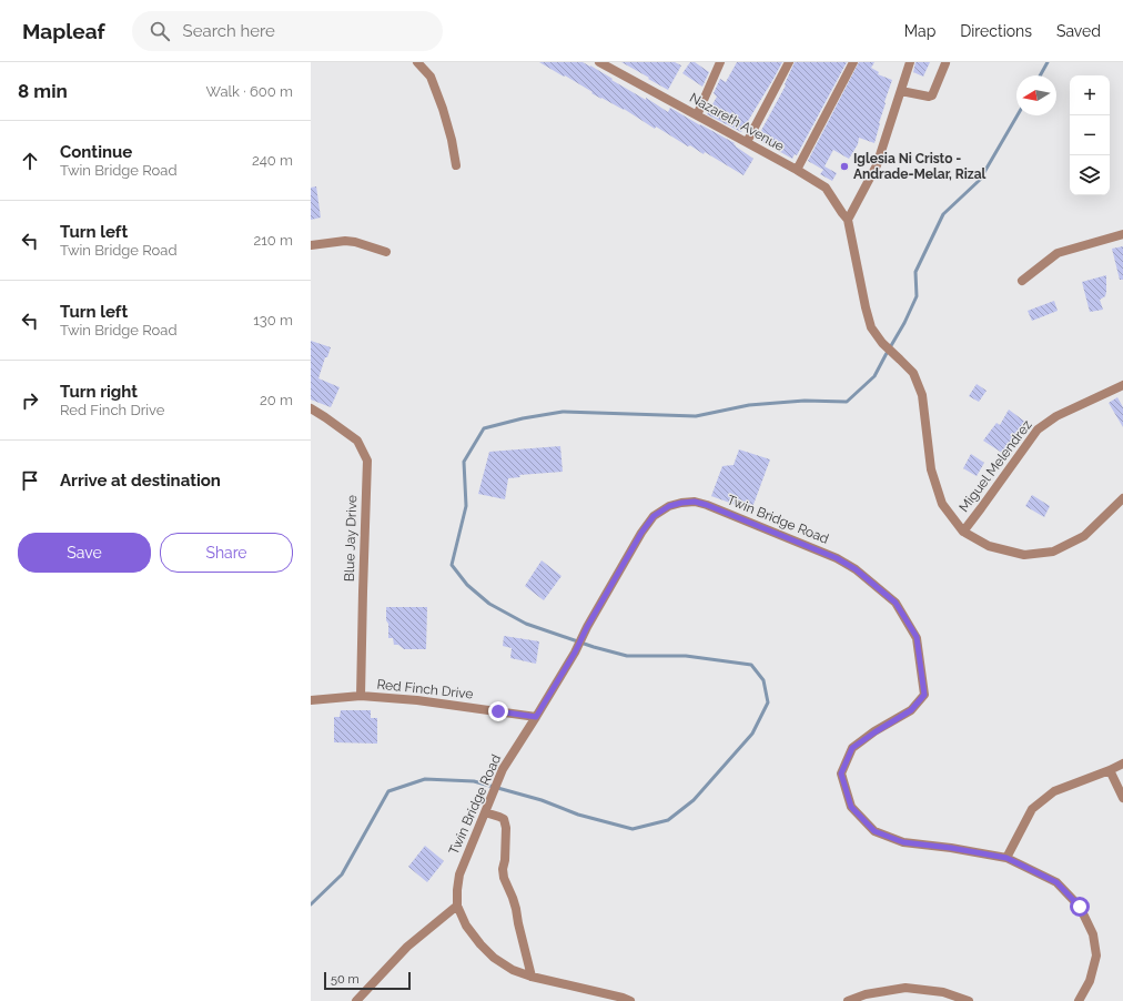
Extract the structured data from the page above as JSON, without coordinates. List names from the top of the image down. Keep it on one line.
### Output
{"streets":{"street":["Nazareth Avenue","Miguel Melendrez","Twin Bridge Road","Blue Jay Drive","Red Finch Drive"]},"crossings":[["Twin Bridge Road","Red Finch Drive"],["Blue Jay Drive","Red Finch Drive"]],"places":["Iglesia Ni Cristo - Andrade-Melar, Rizal"],"scale_bar":"50 m","north":"left","page":{"header":"Mapleaf","search":"Search here","nav":["Map","Directions","Saved"],"heading":["8 min","Walk · 600 m"],"map_buttons":["+","−"],"list":[["Continue","Twin Bridge Road","240 m"],["Turn left","Twin Bridge Road","210 m"],["Turn left","Twin Bridge Road","130 m"],["Turn right","Red Finch Drive","20 m"],"Arrive at destination"],"buttons":["Save","Share"],"scale":"50 m"}}
